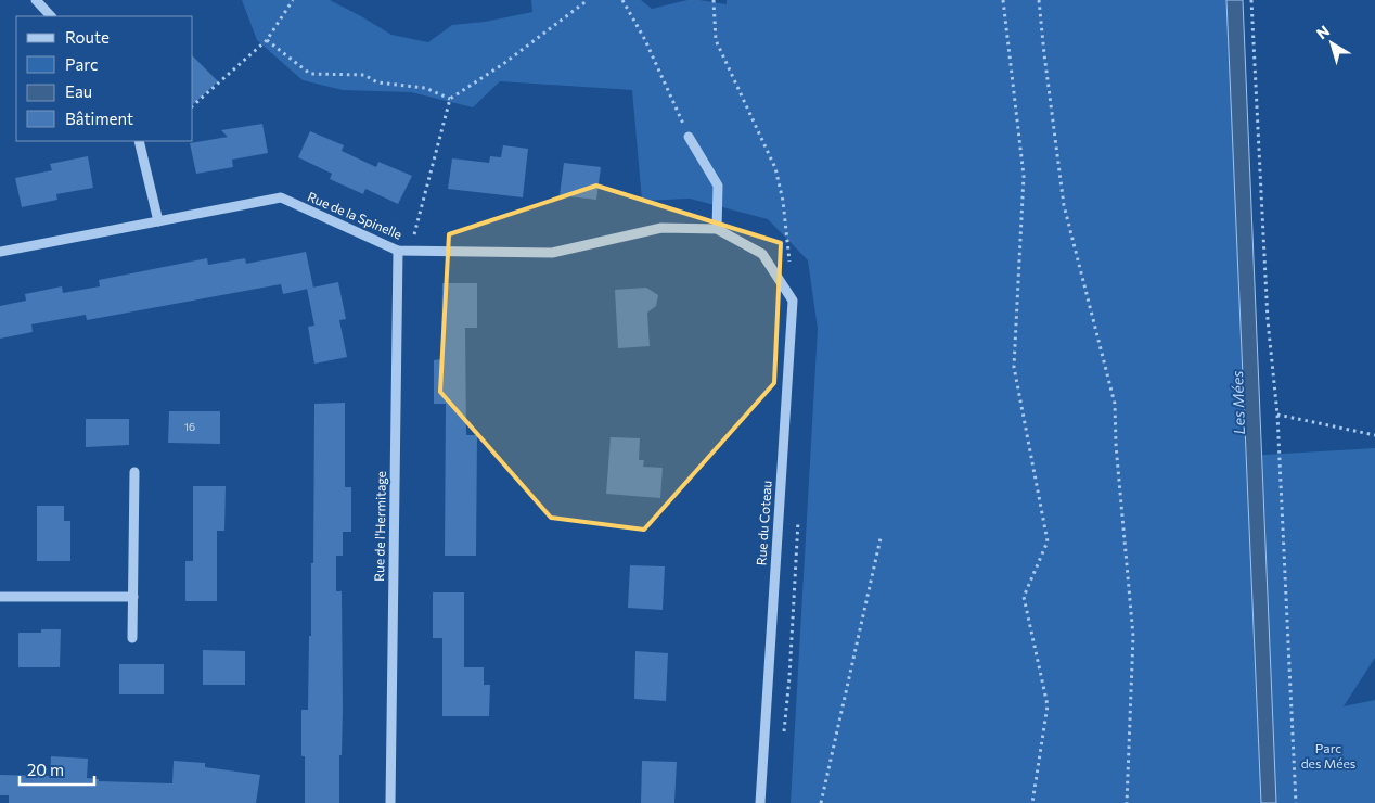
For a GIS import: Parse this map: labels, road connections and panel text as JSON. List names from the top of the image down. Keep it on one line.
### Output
{"streets":{"street":["Rue de la Spinelle","Rue du Coteau","Rue de l'Hermitage"]},"crossings":[["Rue de la Spinelle","Rue du Coteau"],["Rue de la Spinelle","Rue de l'Hermitage"]],"water":["Les Mées"],"parks":["Parc des Mées"],"house_numbers":["16"],"legend":["Route","Parc","Eau","Bâtiment"],"scale_bar":"20 m","north":"top left"}
